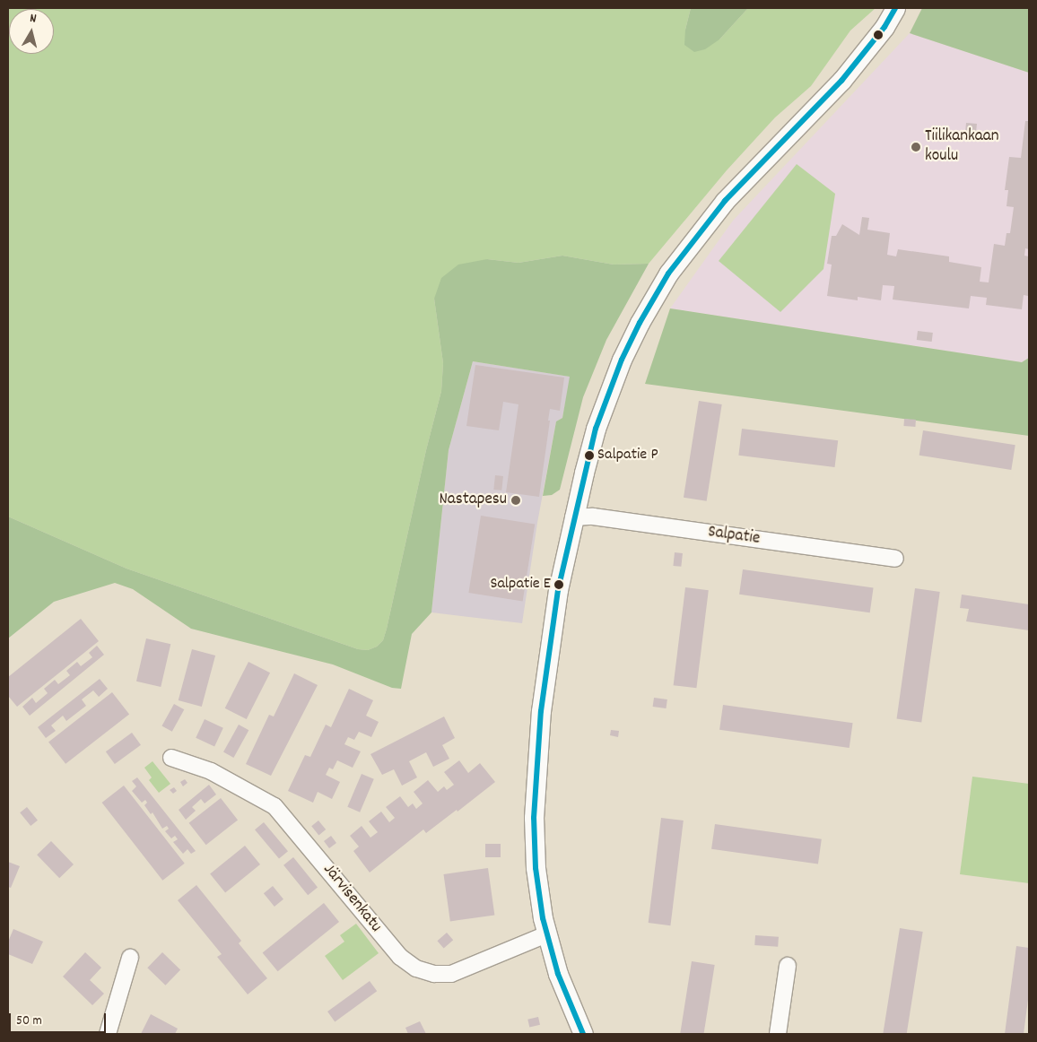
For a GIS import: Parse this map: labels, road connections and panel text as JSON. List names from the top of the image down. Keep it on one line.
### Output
{"streets":{"street":["Salpatie","Järvisenkatu"]},"places":["Tiilikankaan koulu","Salpatie P","Nastapesu","Salpatie E"],"scale_bar":"50 m","north":"top"}
